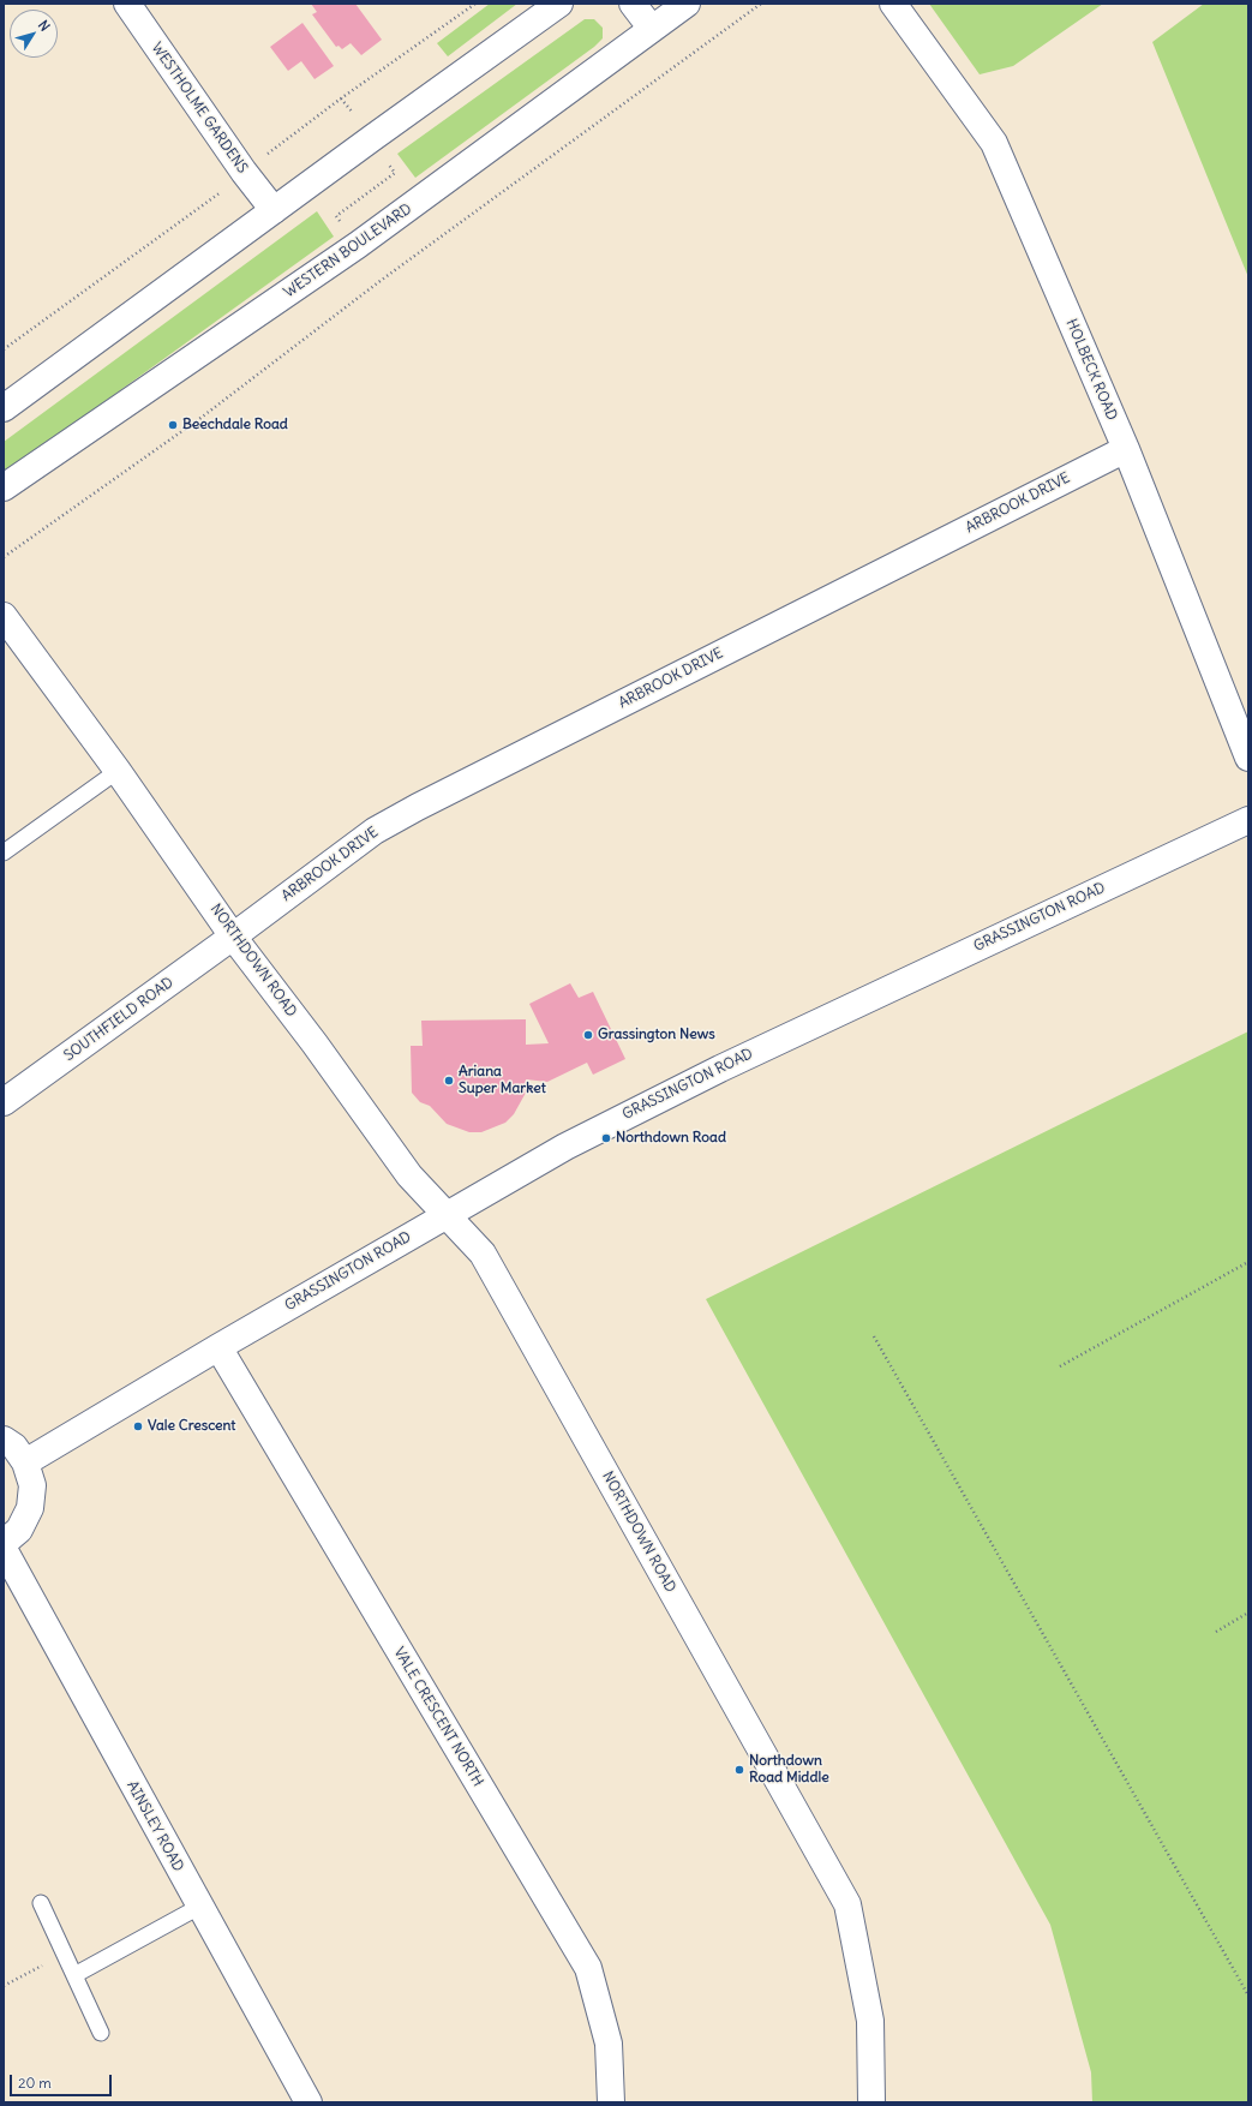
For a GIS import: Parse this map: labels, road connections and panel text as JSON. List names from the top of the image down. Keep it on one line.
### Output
{"streets":{"main road":["WESTHOLME GARDENS","WESTERN BOULEVARD","HOLBECK ROAD","ARBROOK DRIVE","GRASSINGTON ROAD","NORTHDOWN ROAD","SOUTHFIELD ROAD","VALE CRESCENT NORTH","AINSLEY ROAD"]},"crossings":[["HOLBECK ROAD","ARBROOK DRIVE"],["ARBROOK DRIVE","NORTHDOWN ROAD"],["ARBROOK DRIVE","SOUTHFIELD ROAD"],["GRASSINGTON ROAD","NORTHDOWN ROAD"],["GRASSINGTON ROAD","VALE CRESCENT NORTH"],["NORTHDOWN ROAD","SOUTHFIELD ROAD"]],"places":["Beechdale Road","Grassington News","Ariana Super Market","Northdown Road","Vale Crescent","Northdown Road Middle"],"scale_bar":"20 m","north":"top right"}
